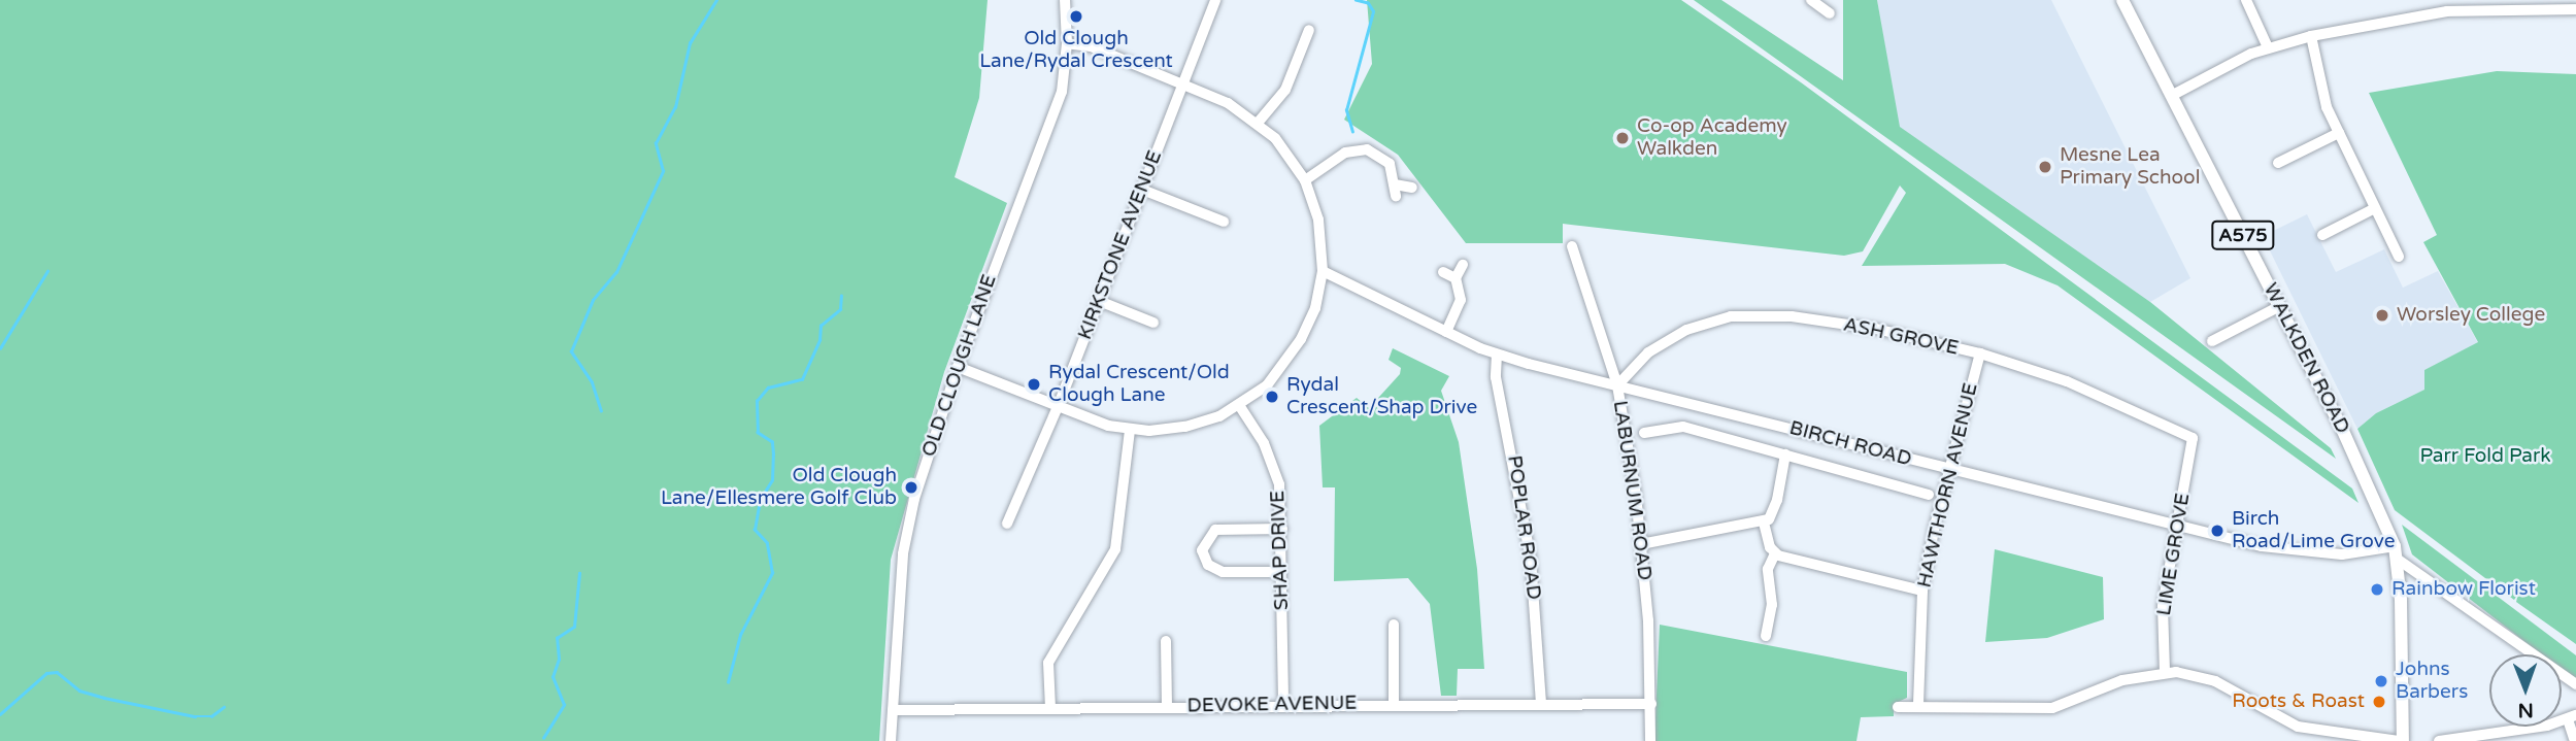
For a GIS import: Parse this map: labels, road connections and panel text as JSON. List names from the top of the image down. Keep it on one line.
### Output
{"streets":{"main road":["A575","WALKDEN ROAD"],"street":["KIRKSTONE AVENUE","ASH GROVE","OLD CLOUGH LANE","BIRCH ROAD","HAWTHORN AVENUE","LABURNUM ROAD","POPLAR ROAD","SHAP DRIVE","LIME GROVE","DEVOKE AVENUE"]},"crossings":[["ASH GROVE","BIRCH ROAD"],["ASH GROVE","HAWTHORN AVENUE"],["ASH GROVE","LABURNUM ROAD"],["ASH GROVE","LIME GROVE"],["WALKDEN ROAD","BIRCH ROAD"],["OLD CLOUGH LANE","DEVOKE AVENUE"],["BIRCH ROAD","HAWTHORN AVENUE"],["BIRCH ROAD","LABURNUM ROAD"],["BIRCH ROAD","POPLAR ROAD"],["BIRCH ROAD","LIME GROVE"],["LABURNUM ROAD","DEVOKE AVENUE"],["POPLAR ROAD","DEVOKE AVENUE"],["SHAP DRIVE","DEVOKE AVENUE"]],"parks":["Parr Fold Park"],"places":["Old Clough Lane/Rydal Crescent","Co-op Academy Walkden","Mesne Lea Primary School","Worsley College","Rydal Crescent/Old Clough Lane","Rydal Crescent/Shap Drive","Old Clough Lane/Ellesmere Golf Club","Birch Road/Lime Grove","Rainbow Florist","Johns Barbers","Roots & Roast"],"north":"bottom"}
